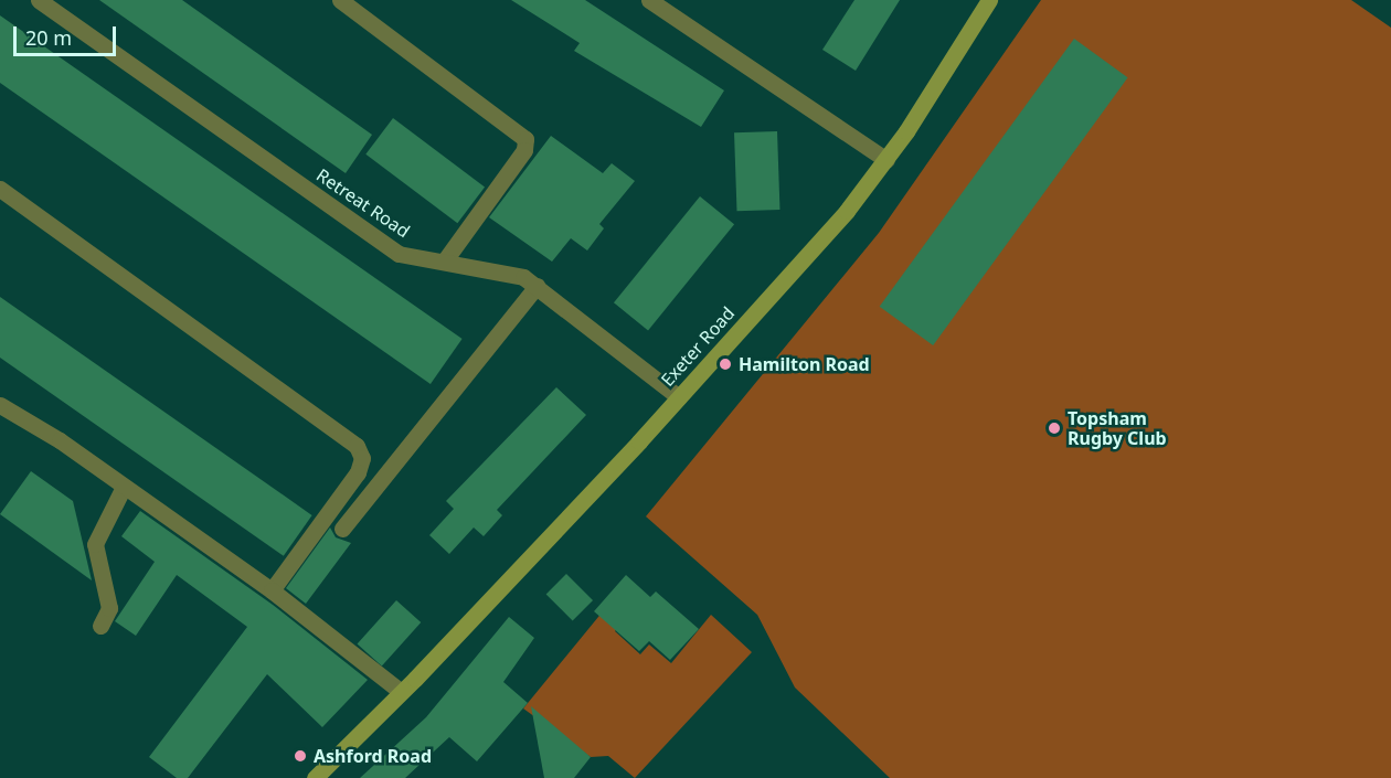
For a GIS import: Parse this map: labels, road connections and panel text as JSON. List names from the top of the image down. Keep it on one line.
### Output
{"streets":{"street":["Retreat Road","Exeter Road"]},"crossings":[["Retreat Road","Exeter Road"]],"places":["Hamilton Road","Topsham Rugby Club","Ashford Road"],"scale_bar":"20 m"}
